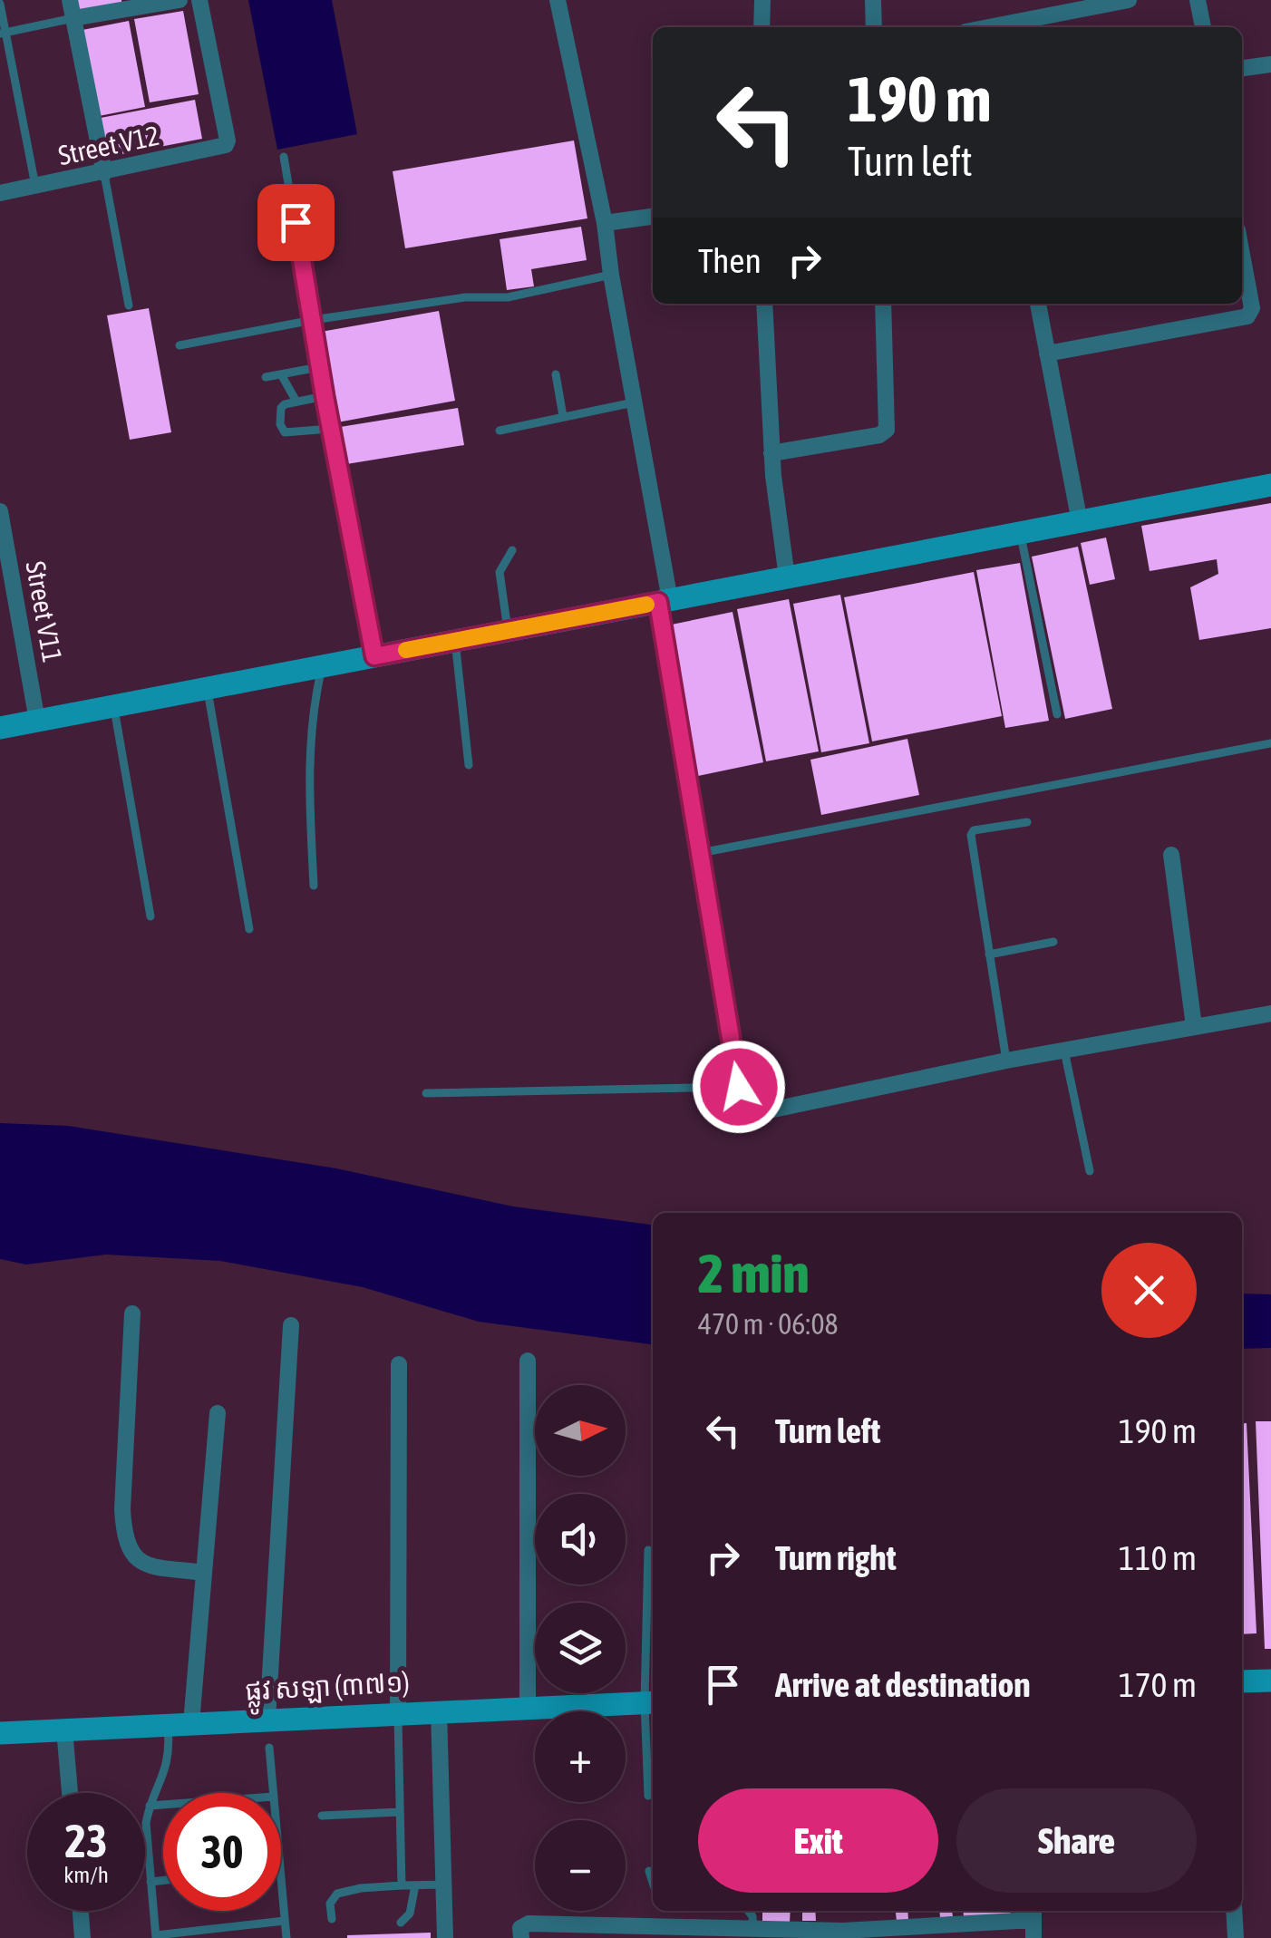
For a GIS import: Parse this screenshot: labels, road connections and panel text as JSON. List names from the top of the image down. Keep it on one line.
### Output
{"streets":{"street":["Street V12","Street V11","ផ្លូវ សឡា (៣៧១)"]},"north":"right","page":{"turn":["190 m","Turn left"],"then":"Then","heading":["2 min","470 m · 06:08"],"list":[{"name":"Turn left","value":"190 m"},{"name":"Turn right","value":"110 m"},{"name":"Arrive at destination","value":"170 m"}],"map_buttons":["+","−"],"buttons":["Exit","Share"],"speed":"23 km/h","limit":"30"}}
